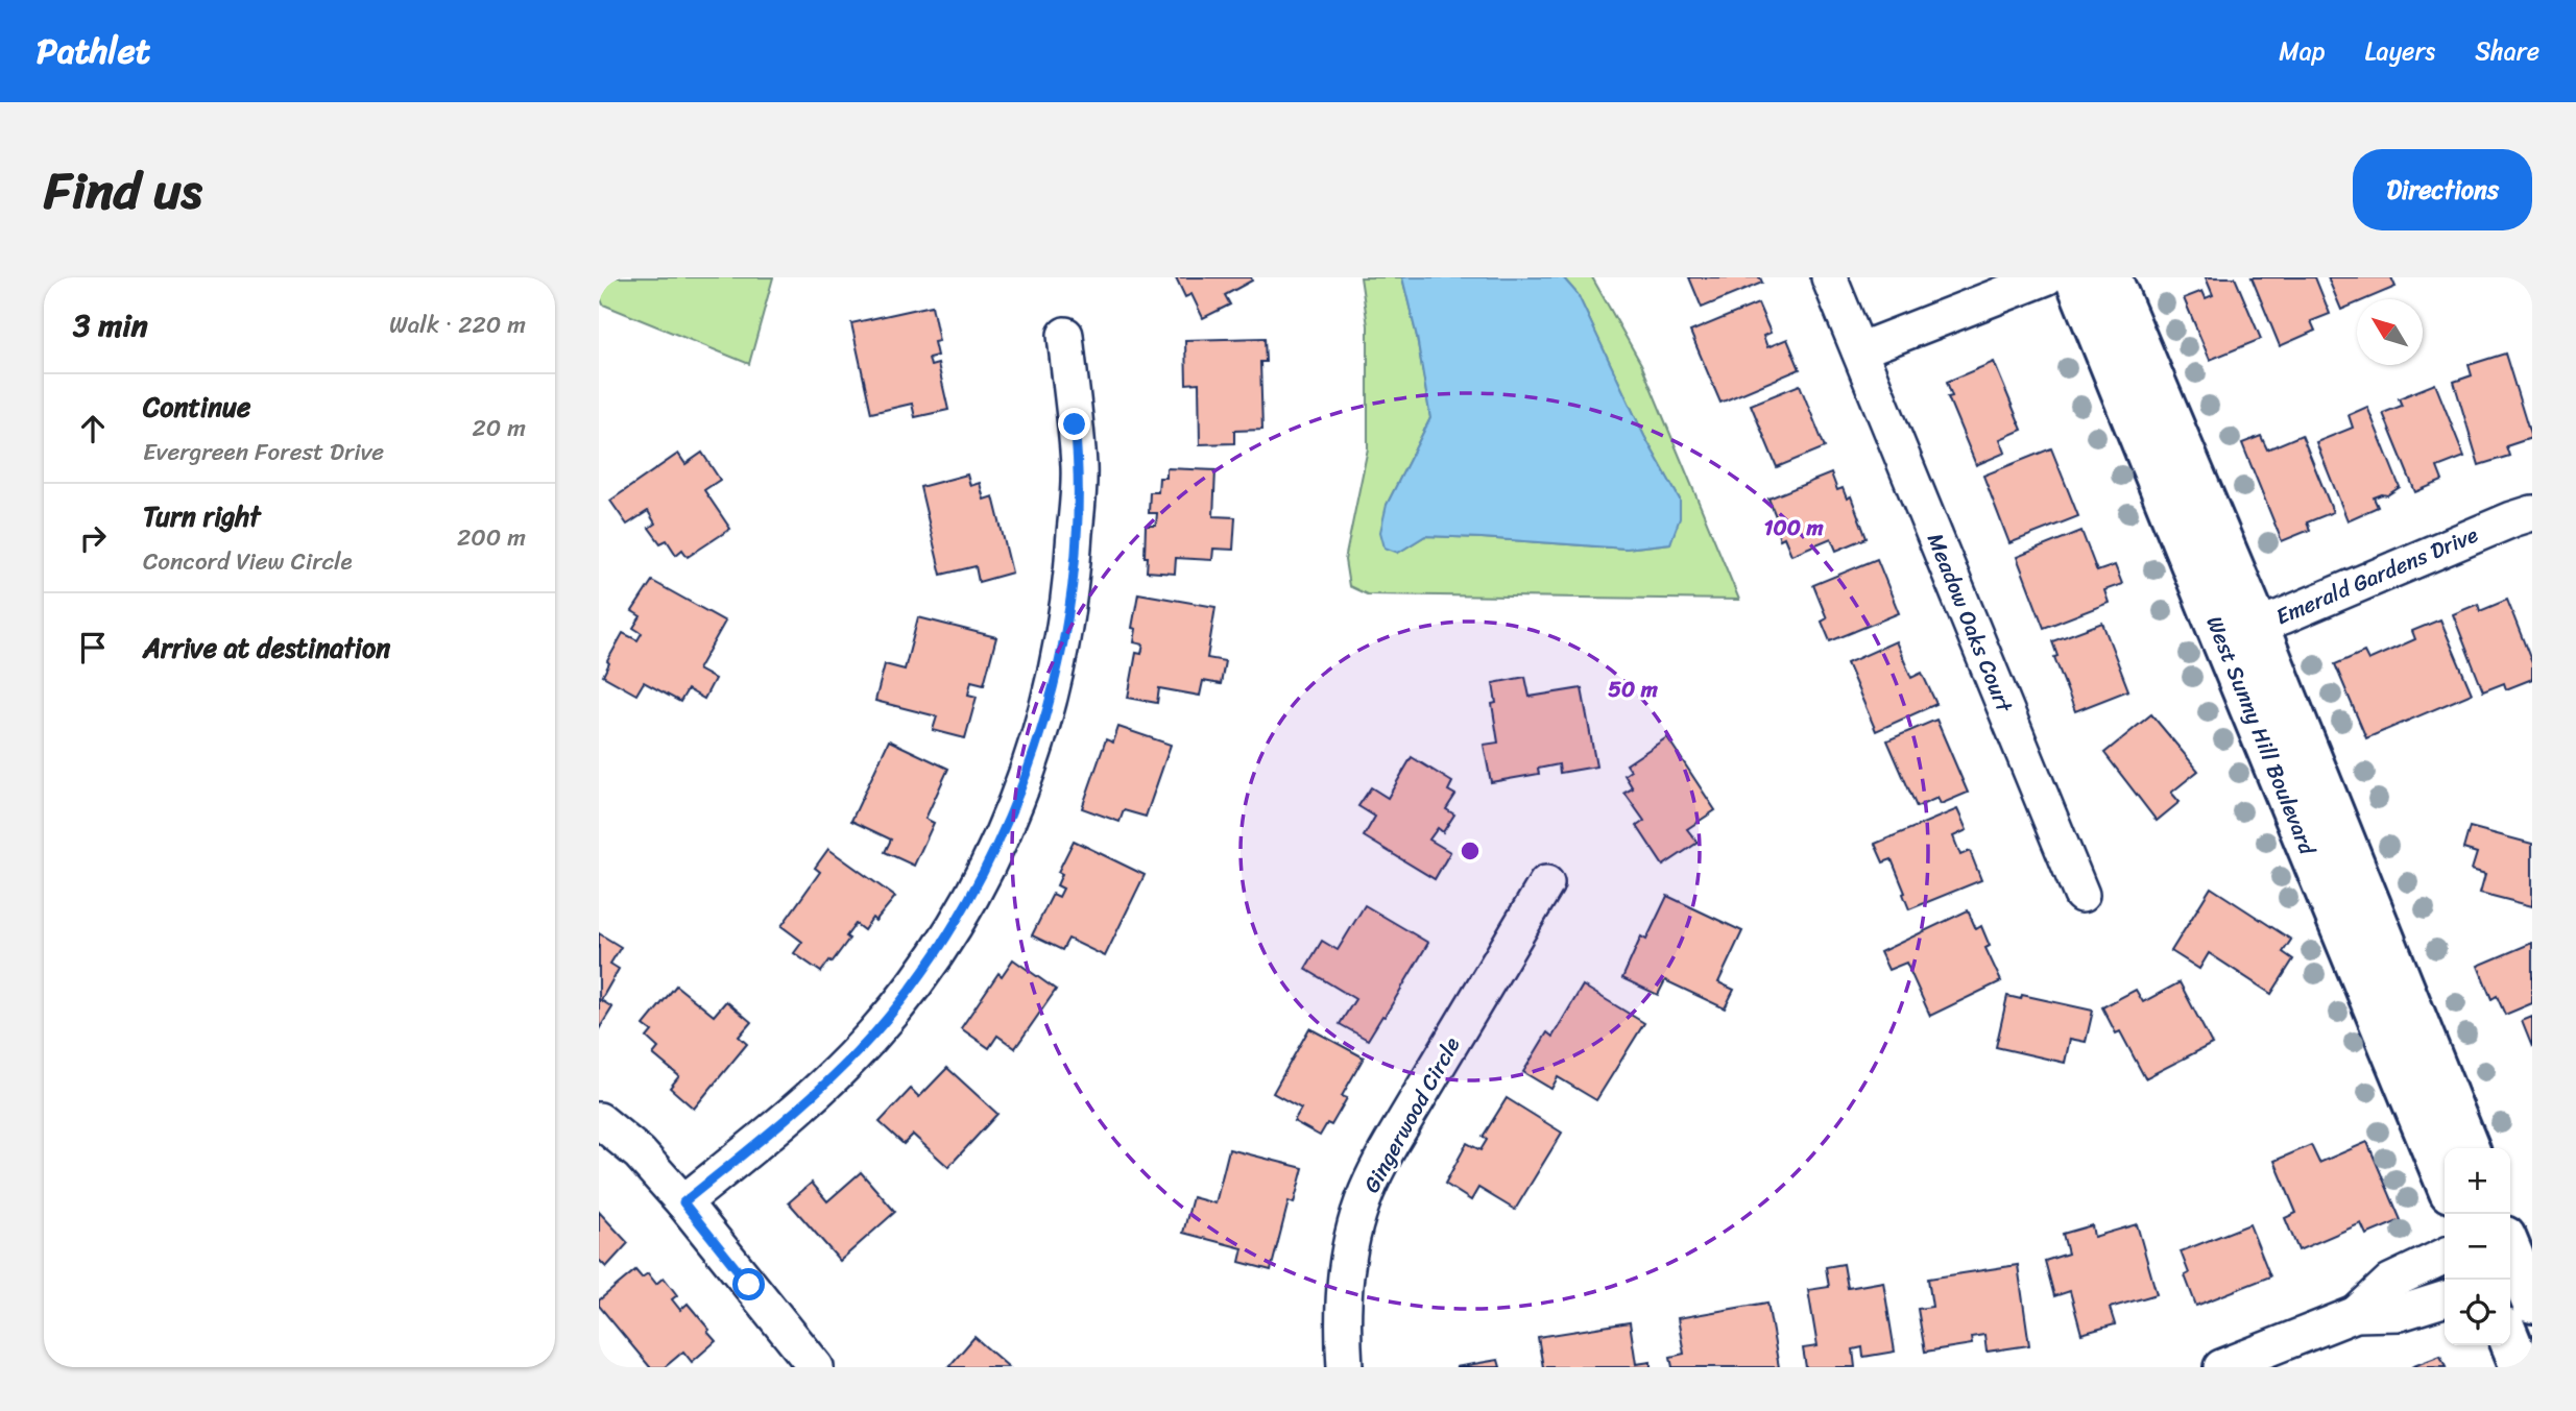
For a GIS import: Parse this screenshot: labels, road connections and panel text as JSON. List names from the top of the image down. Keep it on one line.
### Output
{"streets":{"street":["Emerald Gardens Drive","Meadow Oaks Court","West Sunny Hill Boulevard","Gingerwood Circle"]},"crossings":[["Emerald Gardens Drive","West Sunny Hill Boulevard"]],"north":"top left","page":{"header":"Pathlet","nav":["Map","Layers","Share"],"title":"Find us","buttons":"Directions","heading":["3 min","Walk · 220 m"],"list":[["Continue","Evergreen Forest Drive","20 m"],["Turn right","Concord View Circle","200 m"],"Arrive at destination"],"map_buttons":["+","−"]},"rings":["100 m","50 m"]}
